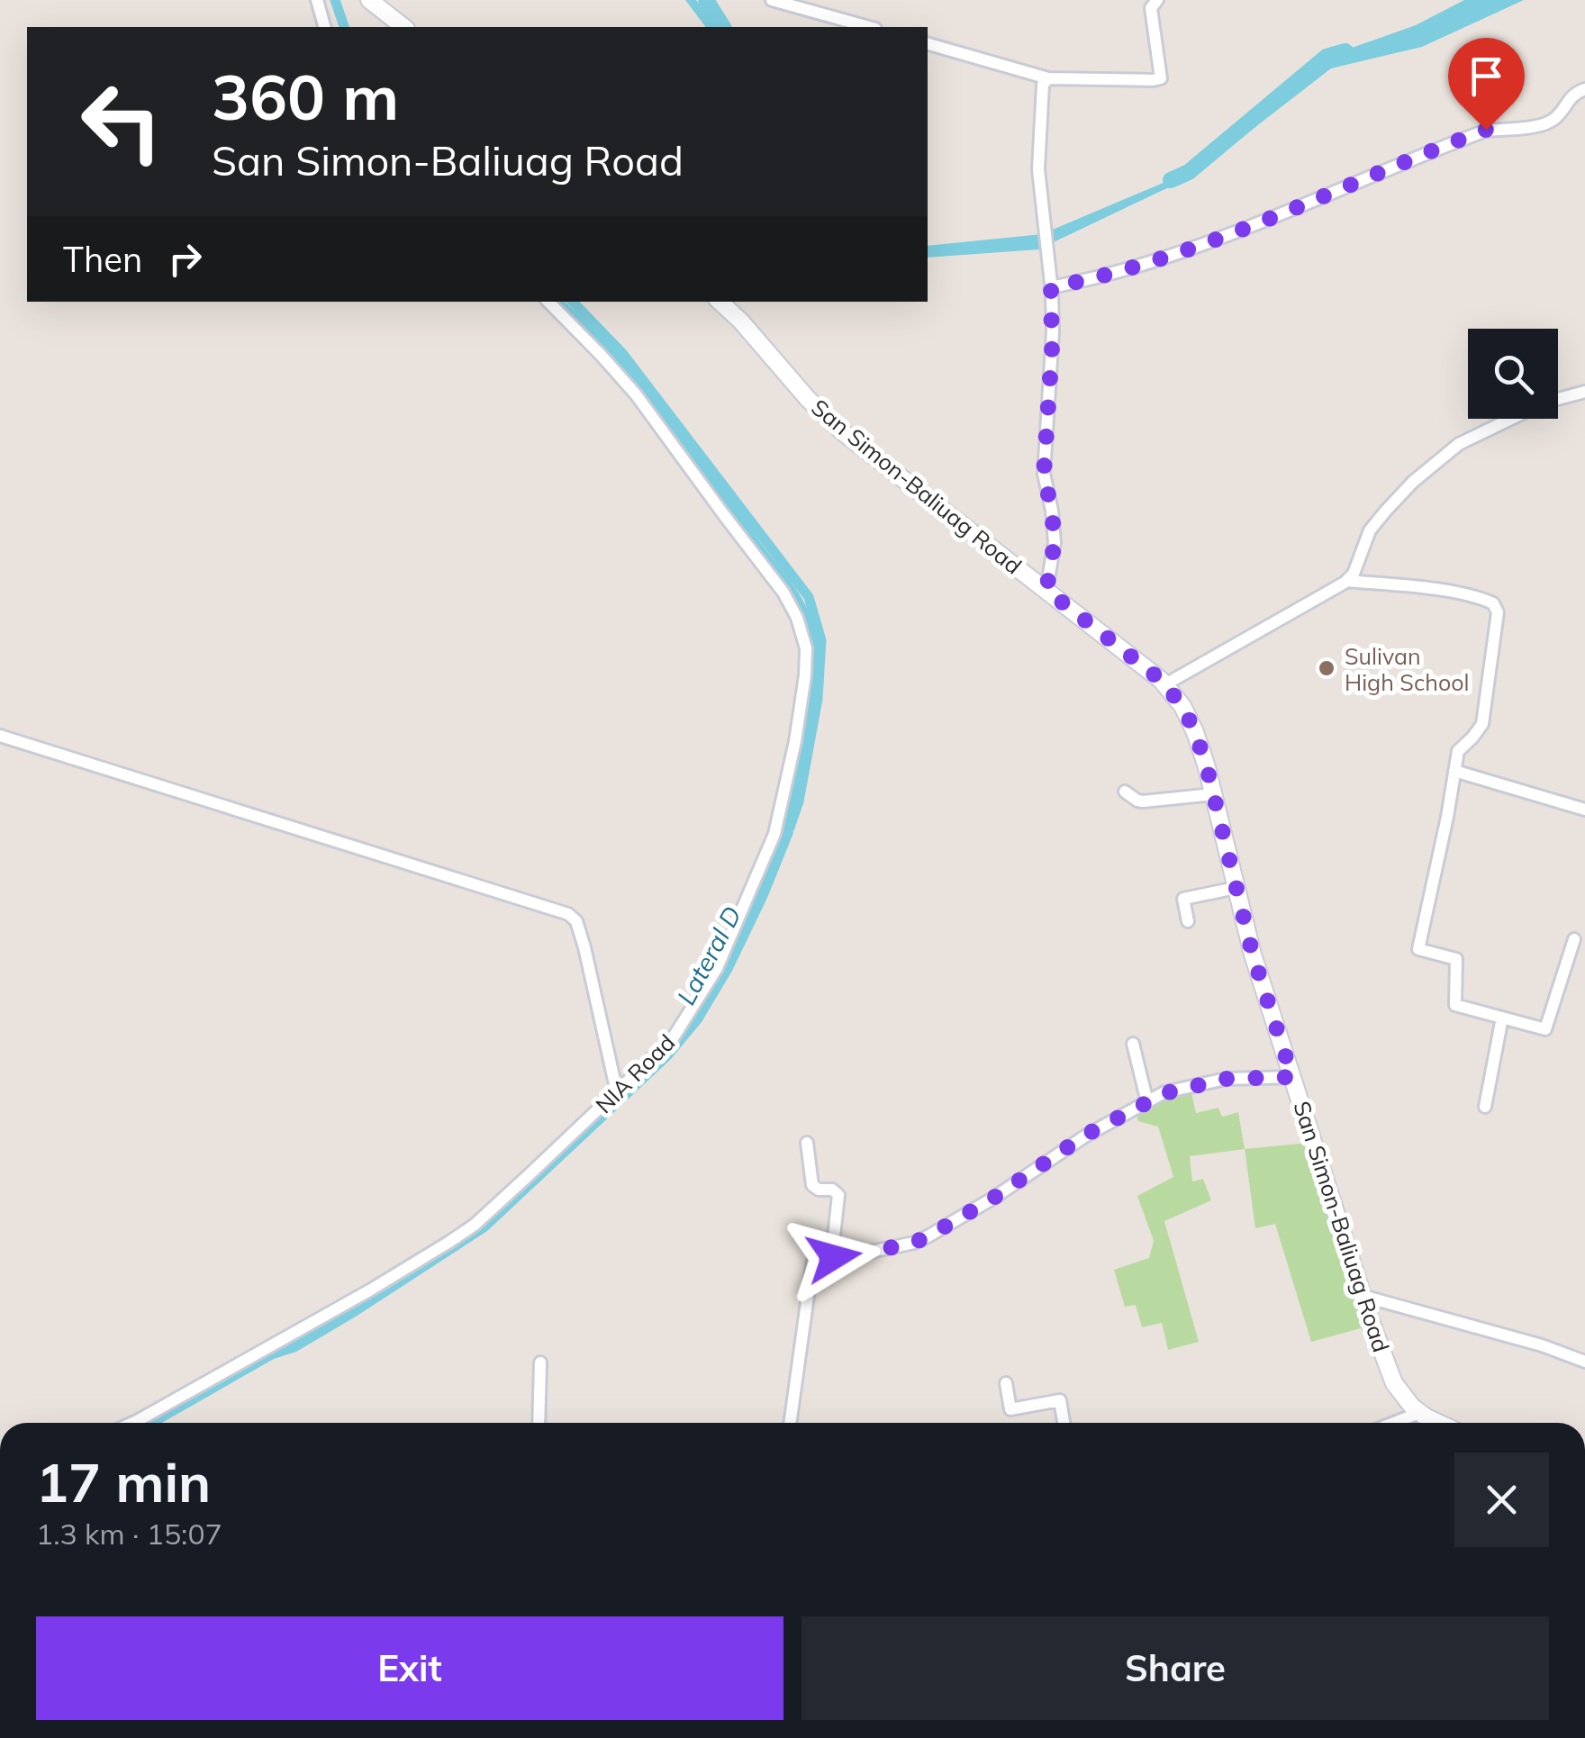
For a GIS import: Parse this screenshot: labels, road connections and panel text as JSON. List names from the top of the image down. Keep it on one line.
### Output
{"streets":{"main road":["San Simon-Baliuag Road"],"street":["NIA Road"]},"water":["Lateral D"],"places":["Sulivan High School"],"page":{"turn":["360 m","San Simon-Baliuag Road"],"then":"Then","heading":["17 min","1.3 km · 15:07"],"buttons":["Exit","Share"]}}
